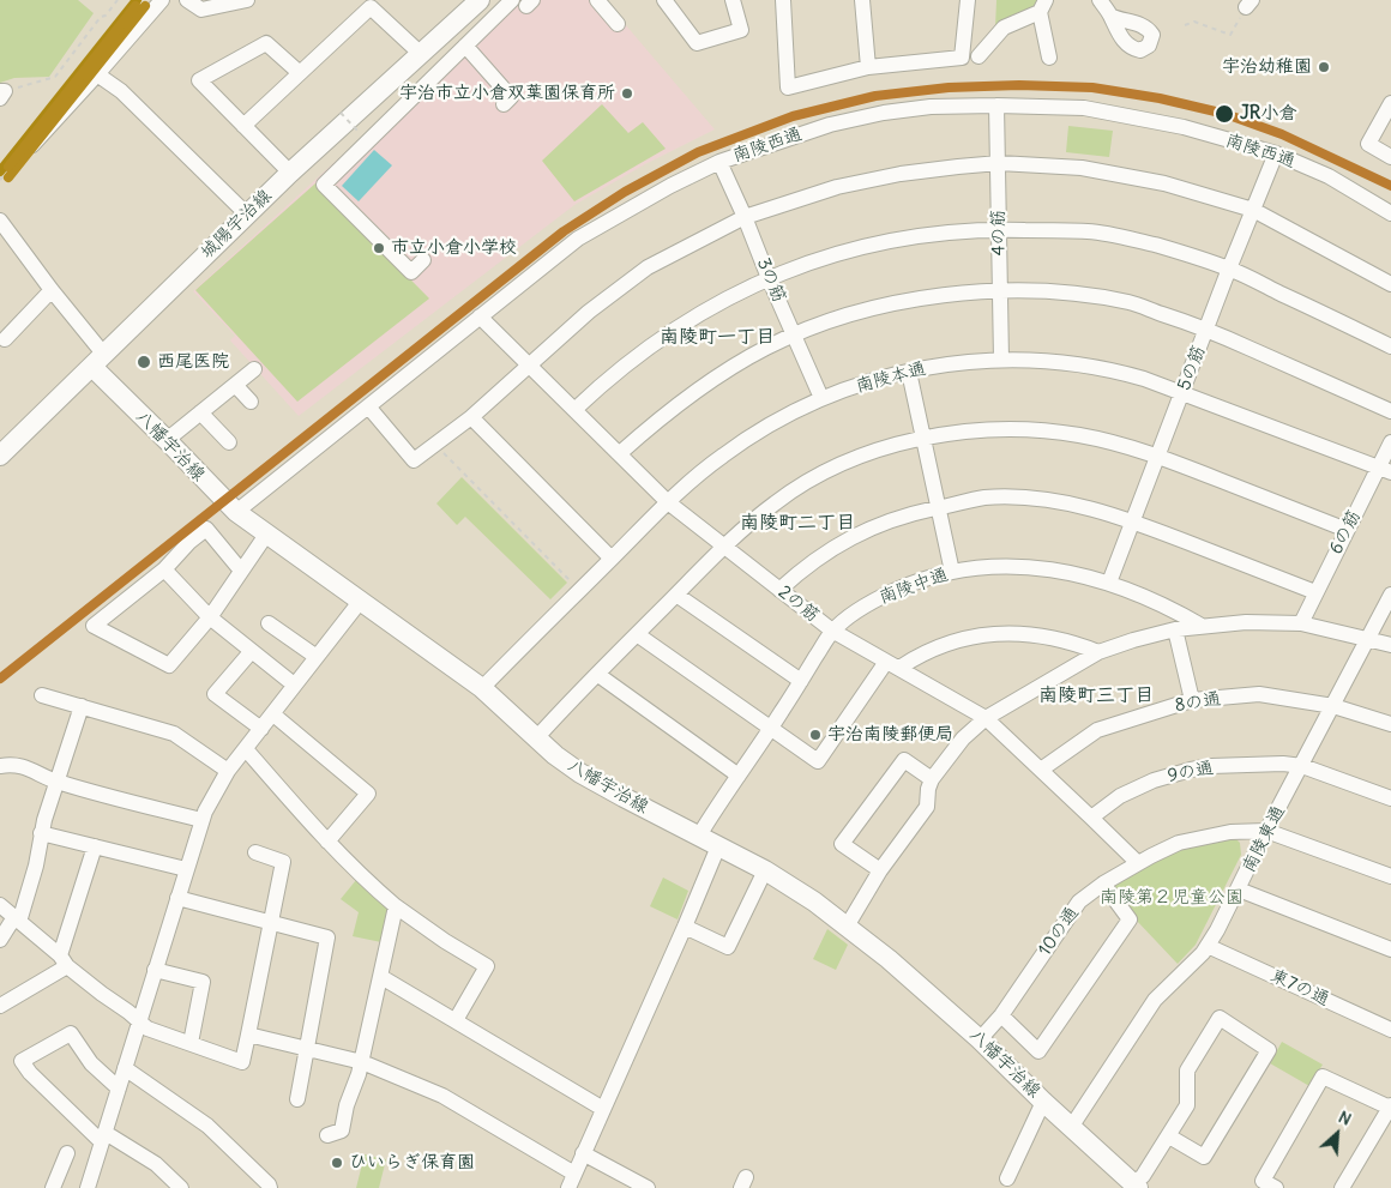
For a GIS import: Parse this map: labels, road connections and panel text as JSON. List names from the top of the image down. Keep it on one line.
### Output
{"streets":{"main road":["城陽宇治線","八幡宇治線"],"street":["南陵西通","4の筋","3の筋","5の筋","南陵本通","6の筋","南陵中通","2の筋","8の通","9の通","南陵東通","10の通","東7の通"]},"crossings":[["南陵西通","4の筋"],["南陵西通","3の筋"],["南陵西通","5の筋"],["南陵西通","八幡宇治線"],["南陵西通","2の筋"],["城陽宇治線","八幡宇治線"],["4の筋","南陵本通"],["3の筋","南陵本通"],["5の筋","南陵本通"],["5の筋","南陵中通"],["南陵本通","八幡宇治線"],["南陵本通","6の筋"],["南陵本通","2の筋"],["八幡宇治線","南陵中通"],["八幡宇治線","南陵東通"],["八幡宇治線","10の通"],["南陵中通","2の筋"],["2の筋","8の通"],["2の筋","9の通"],["2の筋","10の通"],["8の通","南陵東通"],["9の通","南陵東通"],["南陵東通","10の通"],["南陵東通","東7の通"]],"districts":["南陵町一丁目","南陵町二丁目","南陵町三丁目"],"parks":["南陵第２児童公園"],"places":["宇治幼稚園","宇治市立小倉双葉園保育所","JR小倉","市立小倉小学校","西尾医院","宇治南陵郵便局","ひいらぎ保育園"],"north":"top right"}
